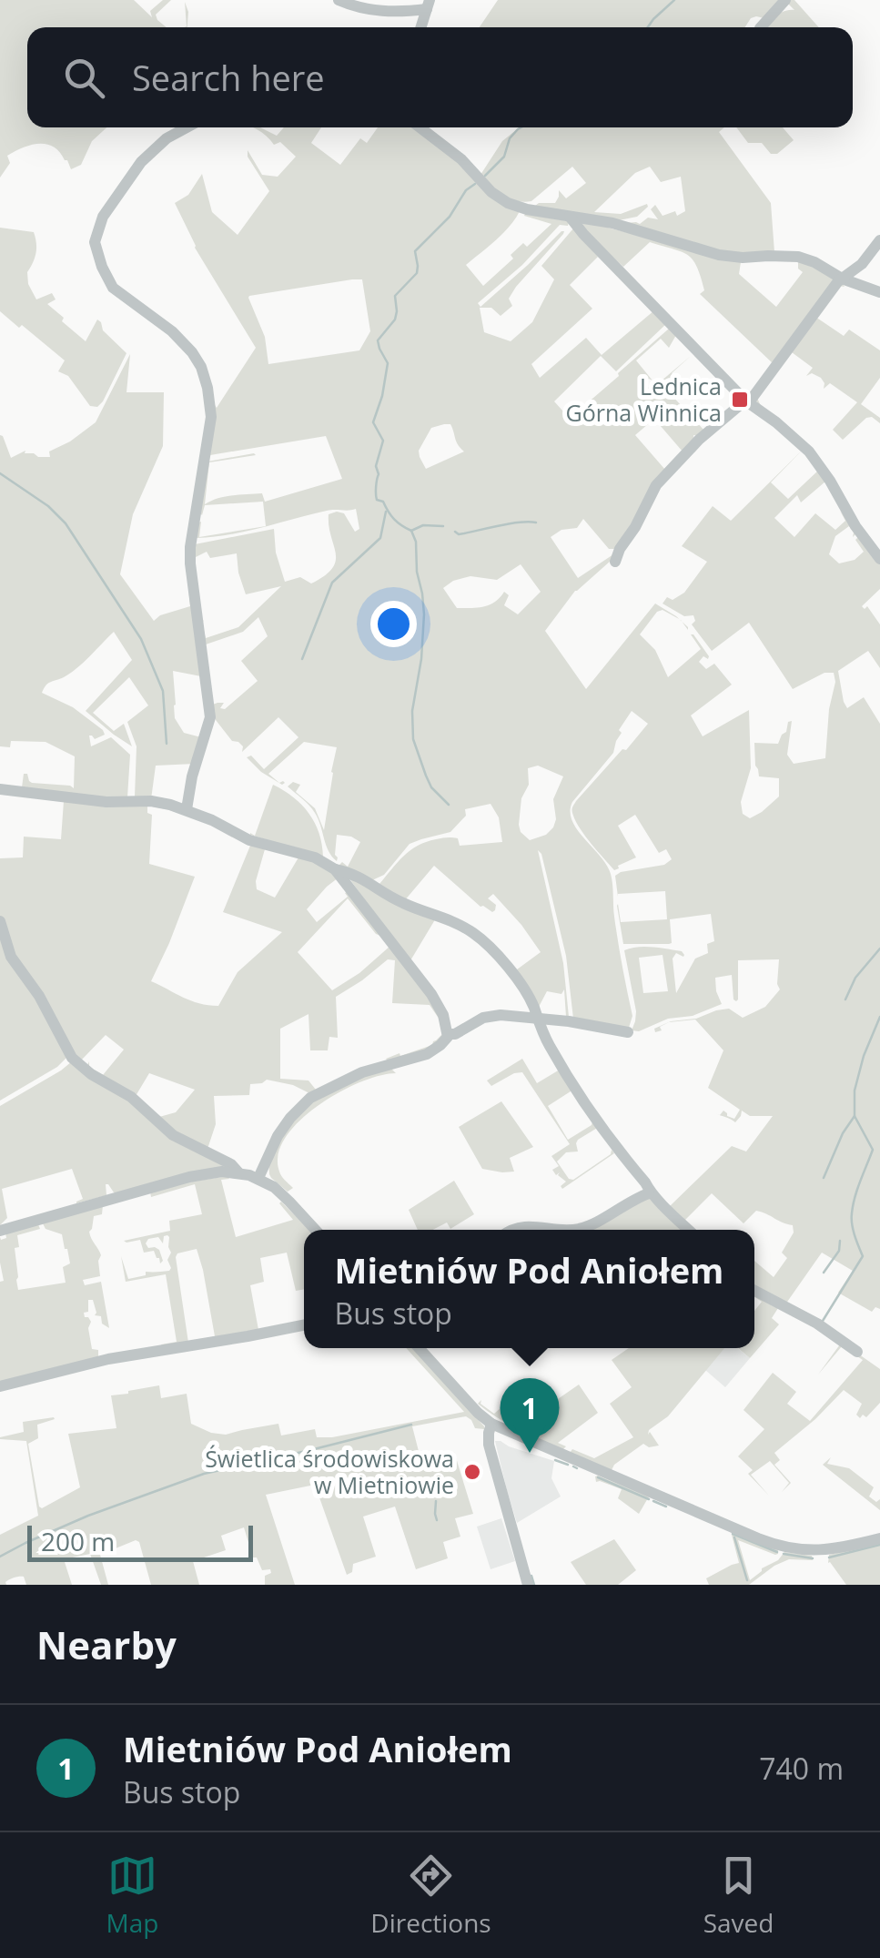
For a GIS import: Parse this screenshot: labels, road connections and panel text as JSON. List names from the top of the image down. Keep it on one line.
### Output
{"places":{"transit":["Lednica Górna Winnica"],"other":["Świetlica środowiskowa w Mietniowie"]},"scale_bar":"200 m","page":{"search":"Search here","popup":["Mietniów Pod Aniołem","Bus stop"],"pins":"1","scale":"200 m","heading":"Nearby","list":[{"mark":"1","name":"Mietniów Pod Aniołem","note":"Bus stop","value":"740 m"}],"nav":["Map","Directions","Saved"]}}
